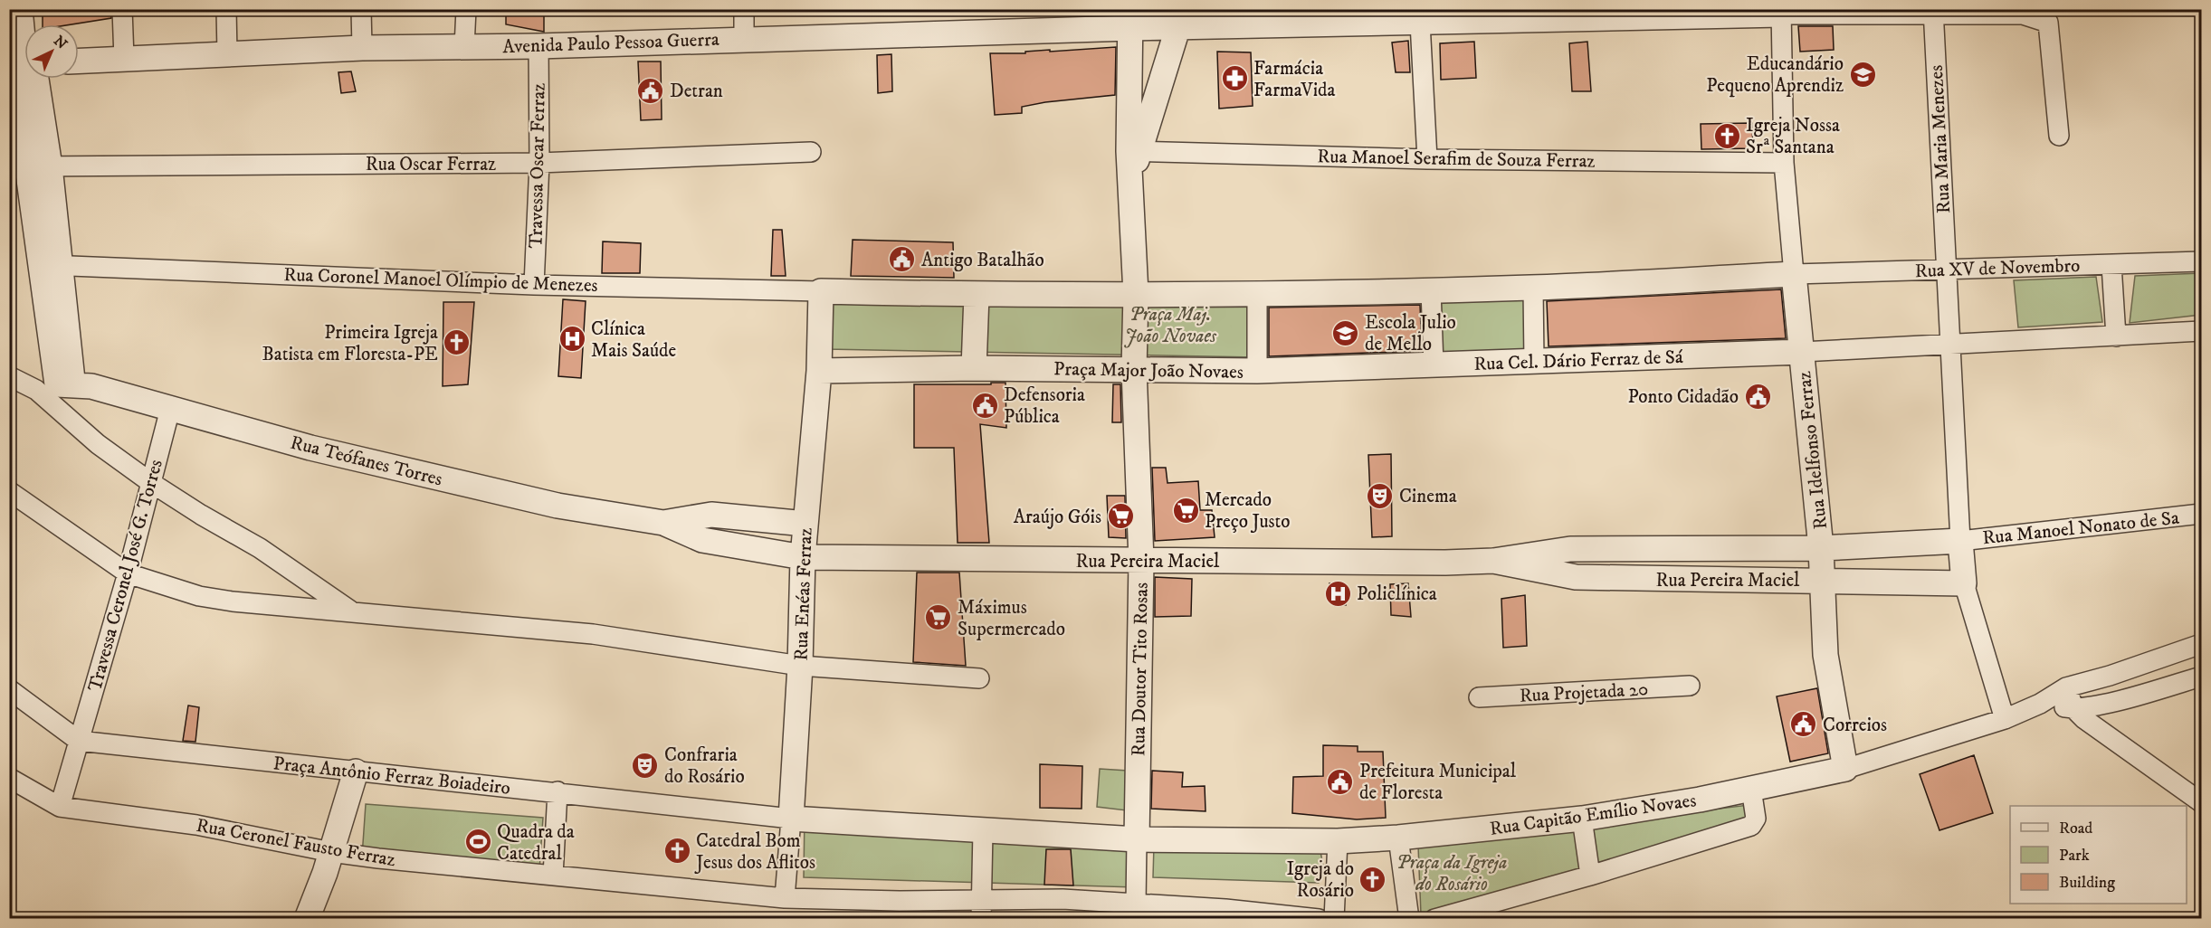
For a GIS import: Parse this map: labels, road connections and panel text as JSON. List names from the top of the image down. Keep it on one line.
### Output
{"streets":{"street":["Avenida Paulo Pessoa Guerra","Rua Maria Menezes","Rua Manoel Serafim de Souza Ferraz","Rua Oscar Ferraz","Travessa Oscar Ferraz","Rua XV de Novembro","Rua Coronel Manoel Olímpio de Menezes","Rua Cel. Dário Ferraz de Sá","Praça Major João Novaes","Rua Idelfonso Ferraz","Rua Teófanes Torres","Rua Manoel Nonato de Sa","Rua Pereira Maciel","Travessa Ceronel José G. Torres","Rua Enéas Ferraz","Rua Doutor Tito Rosas","Rua Projetada 20","Praça Antônio Ferraz Boiadeiro","Rua Capitão Emílio Novaes","Rua Ceronel Fausto Ferraz"]},"crossings":[["Avenida Paulo Pessoa Guerra","Travessa Oscar Ferraz"],["Avenida Paulo Pessoa Guerra","Rua Doutor Tito Rosas"],["Rua Maria Menezes","Rua XV de Novembro"],["Rua Maria Menezes","Rua Manoel Nonato de Sa"],["Rua Maria Menezes","Rua Pereira Maciel"],["Rua Manoel Serafim de Souza Ferraz","Rua Doutor Tito Rosas"],["Rua Oscar Ferraz","Travessa Oscar Ferraz"],["Travessa Oscar Ferraz","Rua Coronel Manoel Olímpio de Menezes"],["Rua XV de Novembro","Rua Idelfonso Ferraz"],["Rua Coronel Manoel Olímpio de Menezes","Rua Enéas Ferraz"],["Rua Cel. Dário Ferraz de Sá","Praça Major João Novaes"],["Rua Cel. Dário Ferraz de Sá","Rua Idelfonso Ferraz"],["Praça Major João Novaes","Rua Enéas Ferraz"],["Praça Major João Novaes","Rua Doutor Tito Rosas"],["Rua Idelfonso Ferraz","Rua Pereira Maciel"],["Rua Teófanes Torres","Rua Pereira Maciel"],["Rua Teófanes Torres","Travessa Ceronel José G. Torres"],["Rua Manoel Nonato de Sa","Rua Pereira Maciel"],["Rua Pereira Maciel","Rua Enéas Ferraz"],["Rua Pereira Maciel","Rua Doutor Tito Rosas"],["Travessa Ceronel José G. Torres","Praça Antônio Ferraz Boiadeiro"],["Travessa Ceronel José G. Torres","Rua Ceronel Fausto Ferraz"],["Rua Enéas Ferraz","Praça Antônio Ferraz Boiadeiro"],["Rua Enéas Ferraz","Rua Capitão Emílio Novaes"],["Rua Doutor Tito Rosas","Rua Capitão Emílio Novaes"],["Praça Antônio Ferraz Boiadeiro","Rua Capitão Emílio Novaes"]],"parks":["Praça Maj. João Novaes","Praça da Igreja do Rosário"],"places":{"school or university":["Educandário Pequeno Aprendiz","Escola Julio de Mello"],"pharmacy":["Farmácia FarmaVida"],"public building":["Detran","Antigo Batalhão","Ponto Cidadão","Defensoria Pública","Correios","Prefeitura Municipal de Floresta"],"church":["Igreja Nossa Srª Santana","Primeira Igreja Batista em Floresta-PE","Catedral Bom Jesus dos Aflitos","Igreja do Rosário"],"hospital":["Clínica Mais Saúde","Policlínica"],"theatre":["Cinema","Confraria do Rosário"],"supermarket":["Mercado Preço Justo","Araújo Góis","Máximus Supermercado"],"sports":["Quadra da Catedral"]},"legend":["Road","Park","Building"],"north":"top right"}
